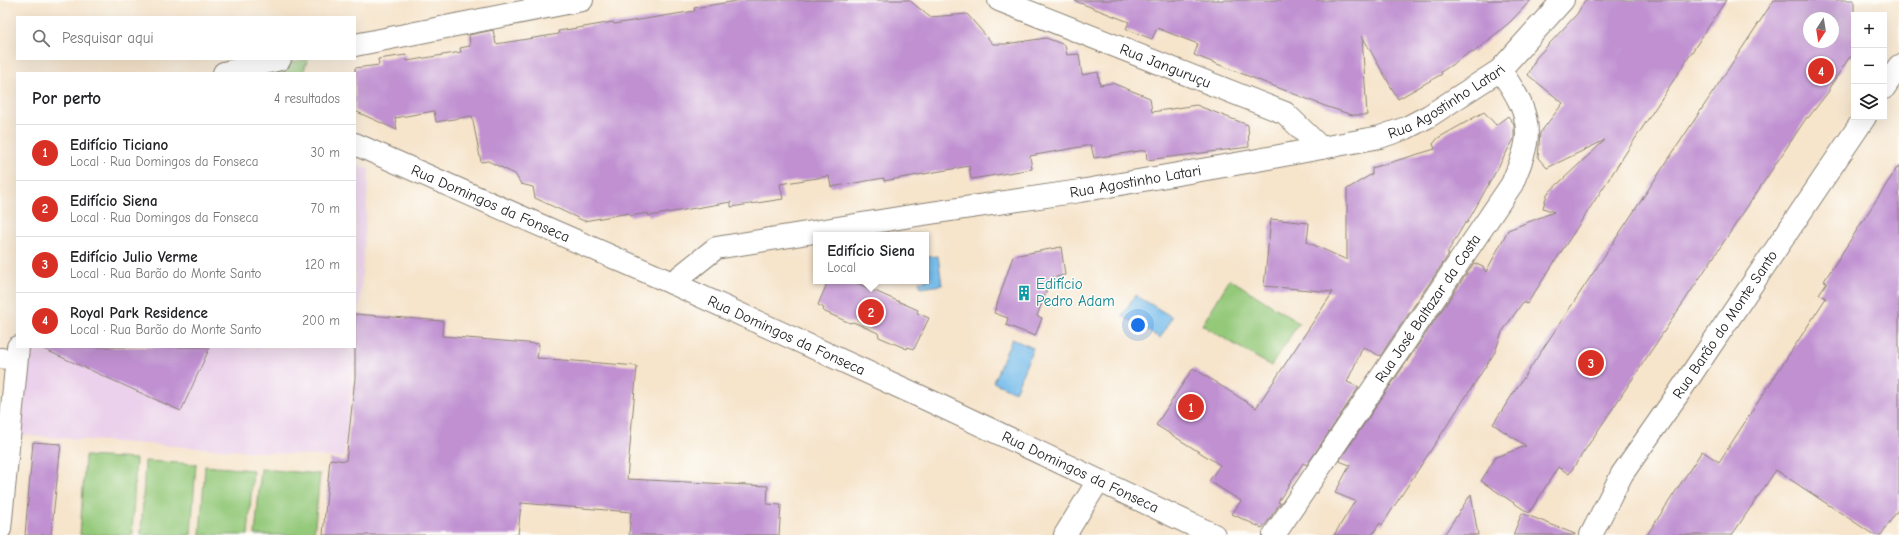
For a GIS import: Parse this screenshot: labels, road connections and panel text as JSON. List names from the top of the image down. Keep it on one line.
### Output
{"streets":{"street":["Rua Janguruçu","Rua Agostinho Latari","Rua Domingos da Fonseca","Rua José Baltazar da Costa","Rua Barão do Monte Santo"]},"crossings":[["Rua Janguruçu","Rua Agostinho Latari"],["Rua Agostinho Latari","Rua Domingos da Fonseca"],["Rua Agostinho Latari","Rua José Baltazar da Costa"]],"places":{"building":["Edifício Pedro Adam"]},"north":"bottom","page":{"map_buttons":["+","−"],"search":"Pesquisar aqui","pins":["4","2","3","1"],"heading":["Por perto","4 resultados"],"list":[{"mark":"1","name":"Edifício Ticiano","note":"Local · Rua Domingos da Fonseca","value":"30 m"},{"mark":"2","name":"Edifício Siena","note":"Local · Rua Domingos da Fonseca","value":"70 m"},{"mark":"3","name":"Edifício Julio Verme","note":"Local · Rua Barão do Monte Santo","value":"120 m"},{"mark":"4","name":"Royal Park Residence","note":"Local · Rua Barão do Monte Santo","value":"200 m"}],"popup":["Edifício Siena","Local"]}}
